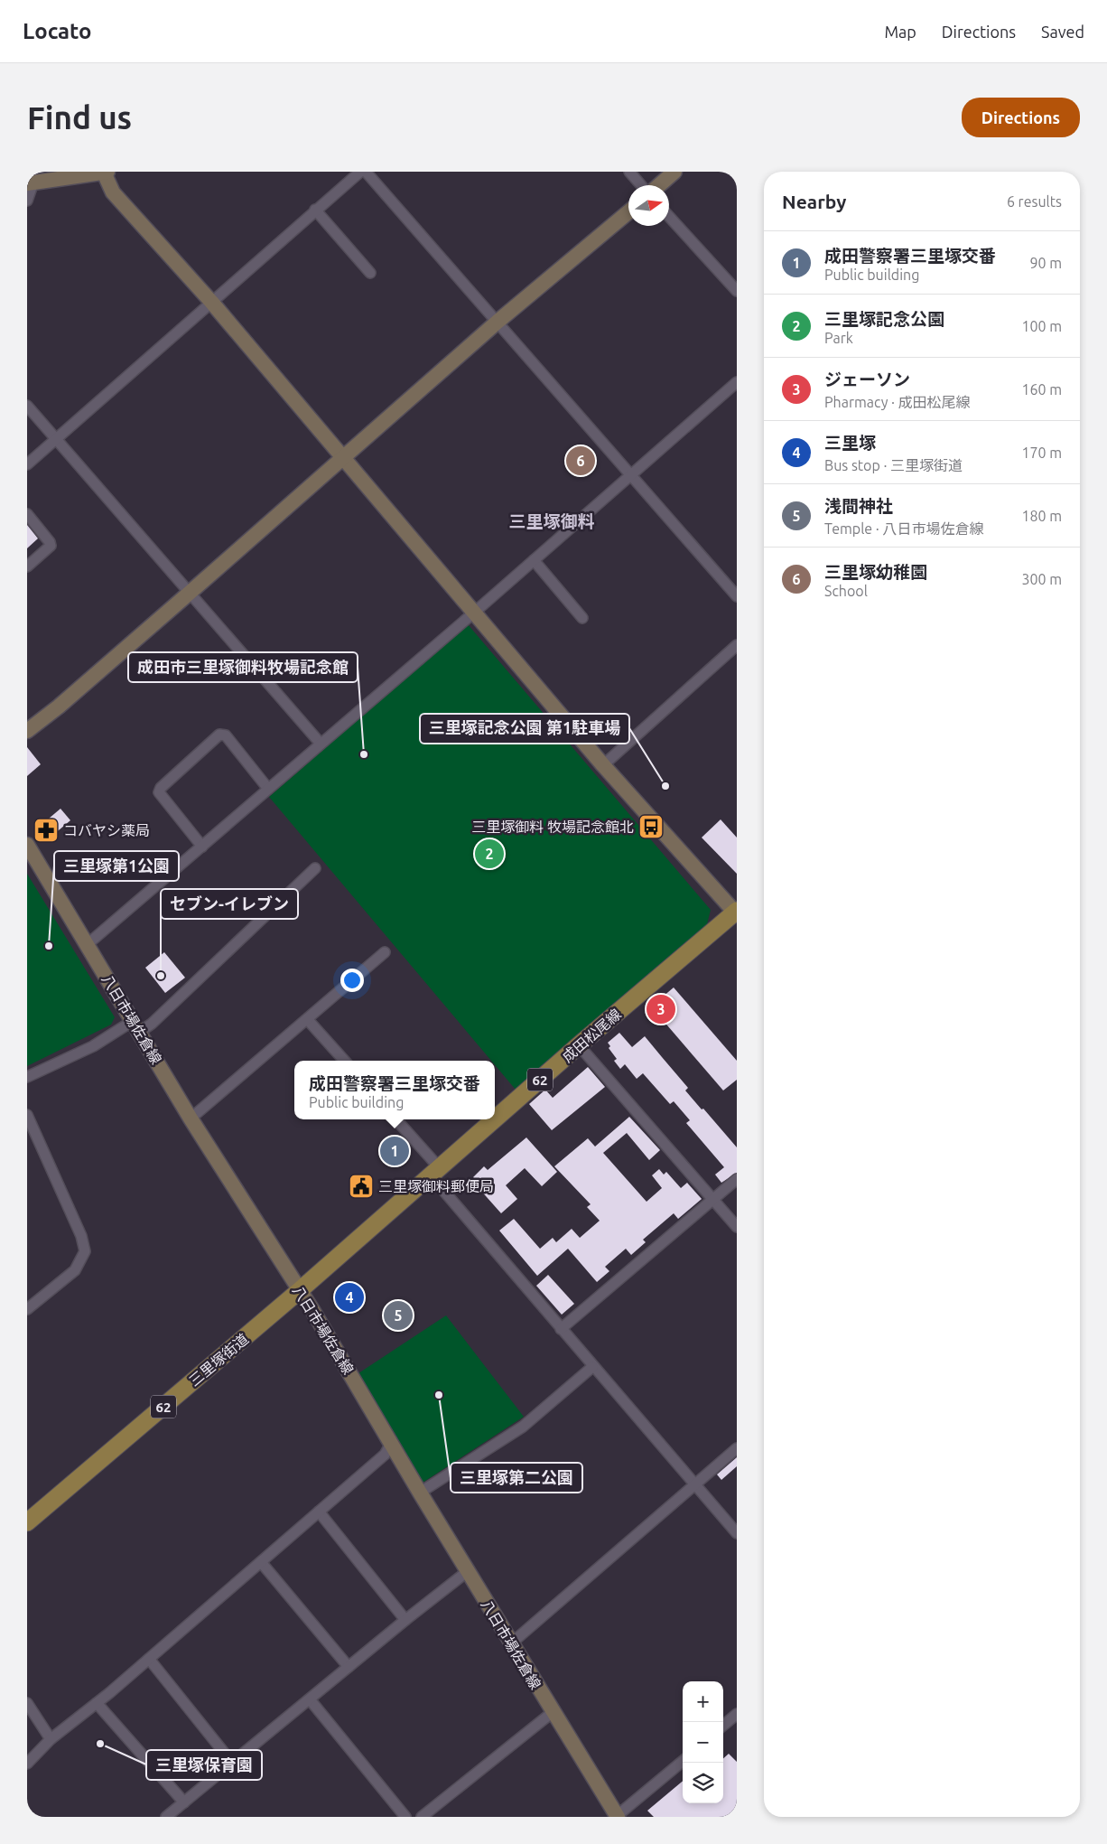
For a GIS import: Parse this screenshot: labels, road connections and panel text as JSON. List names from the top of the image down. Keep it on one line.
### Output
{"streets":{"main road":["成田松尾線","62","三里塚街道"],"street":["八日市場佐倉線"]},"crossings":[["八日市場佐倉線","三里塚街道"],["成田松尾線","三里塚街道"]],"districts":["三里塚御料"],"places":{"other":["成田市三里塚御料牧場記念館","三里塚記念公園 第1駐車場","三里塚第1公園","セブン-イレブン","三里塚第二公園","三里塚保育園"],"bus stop":["三里塚御料 牧場記念館北"],"pharmacy":["コバヤシ薬局"],"public building":["三里塚御料郵便局"]},"north":"right","page":{"header":"Locato","nav":["Map","Directions","Saved"],"buttons":"Directions","title":"Find us","heading":["Nearby","6 results"],"list":[{"mark":"1","name":"成田警察署三里塚交番","note":"Public building","value":"90 m"},{"mark":"2","name":"三里塚記念公園","note":"Park","value":"100 m"},{"mark":"3","name":"ジェーソン","note":"Pharmacy · 成田松尾線","value":"160 m"},{"mark":"4","name":"三里塚","note":"Bus stop · 三里塚街道","value":"170 m"},{"mark":"5","name":"浅間神社","note":"Temple · 八日市場佐倉線","value":"180 m"},{"mark":"6","name":"三里塚幼稚園","note":"School","value":"300 m"}],"pins":["6","2","3","1","4","5"],"popup":["成田警察署三里塚交番","Public building"],"map_buttons":["+","−"]}}
